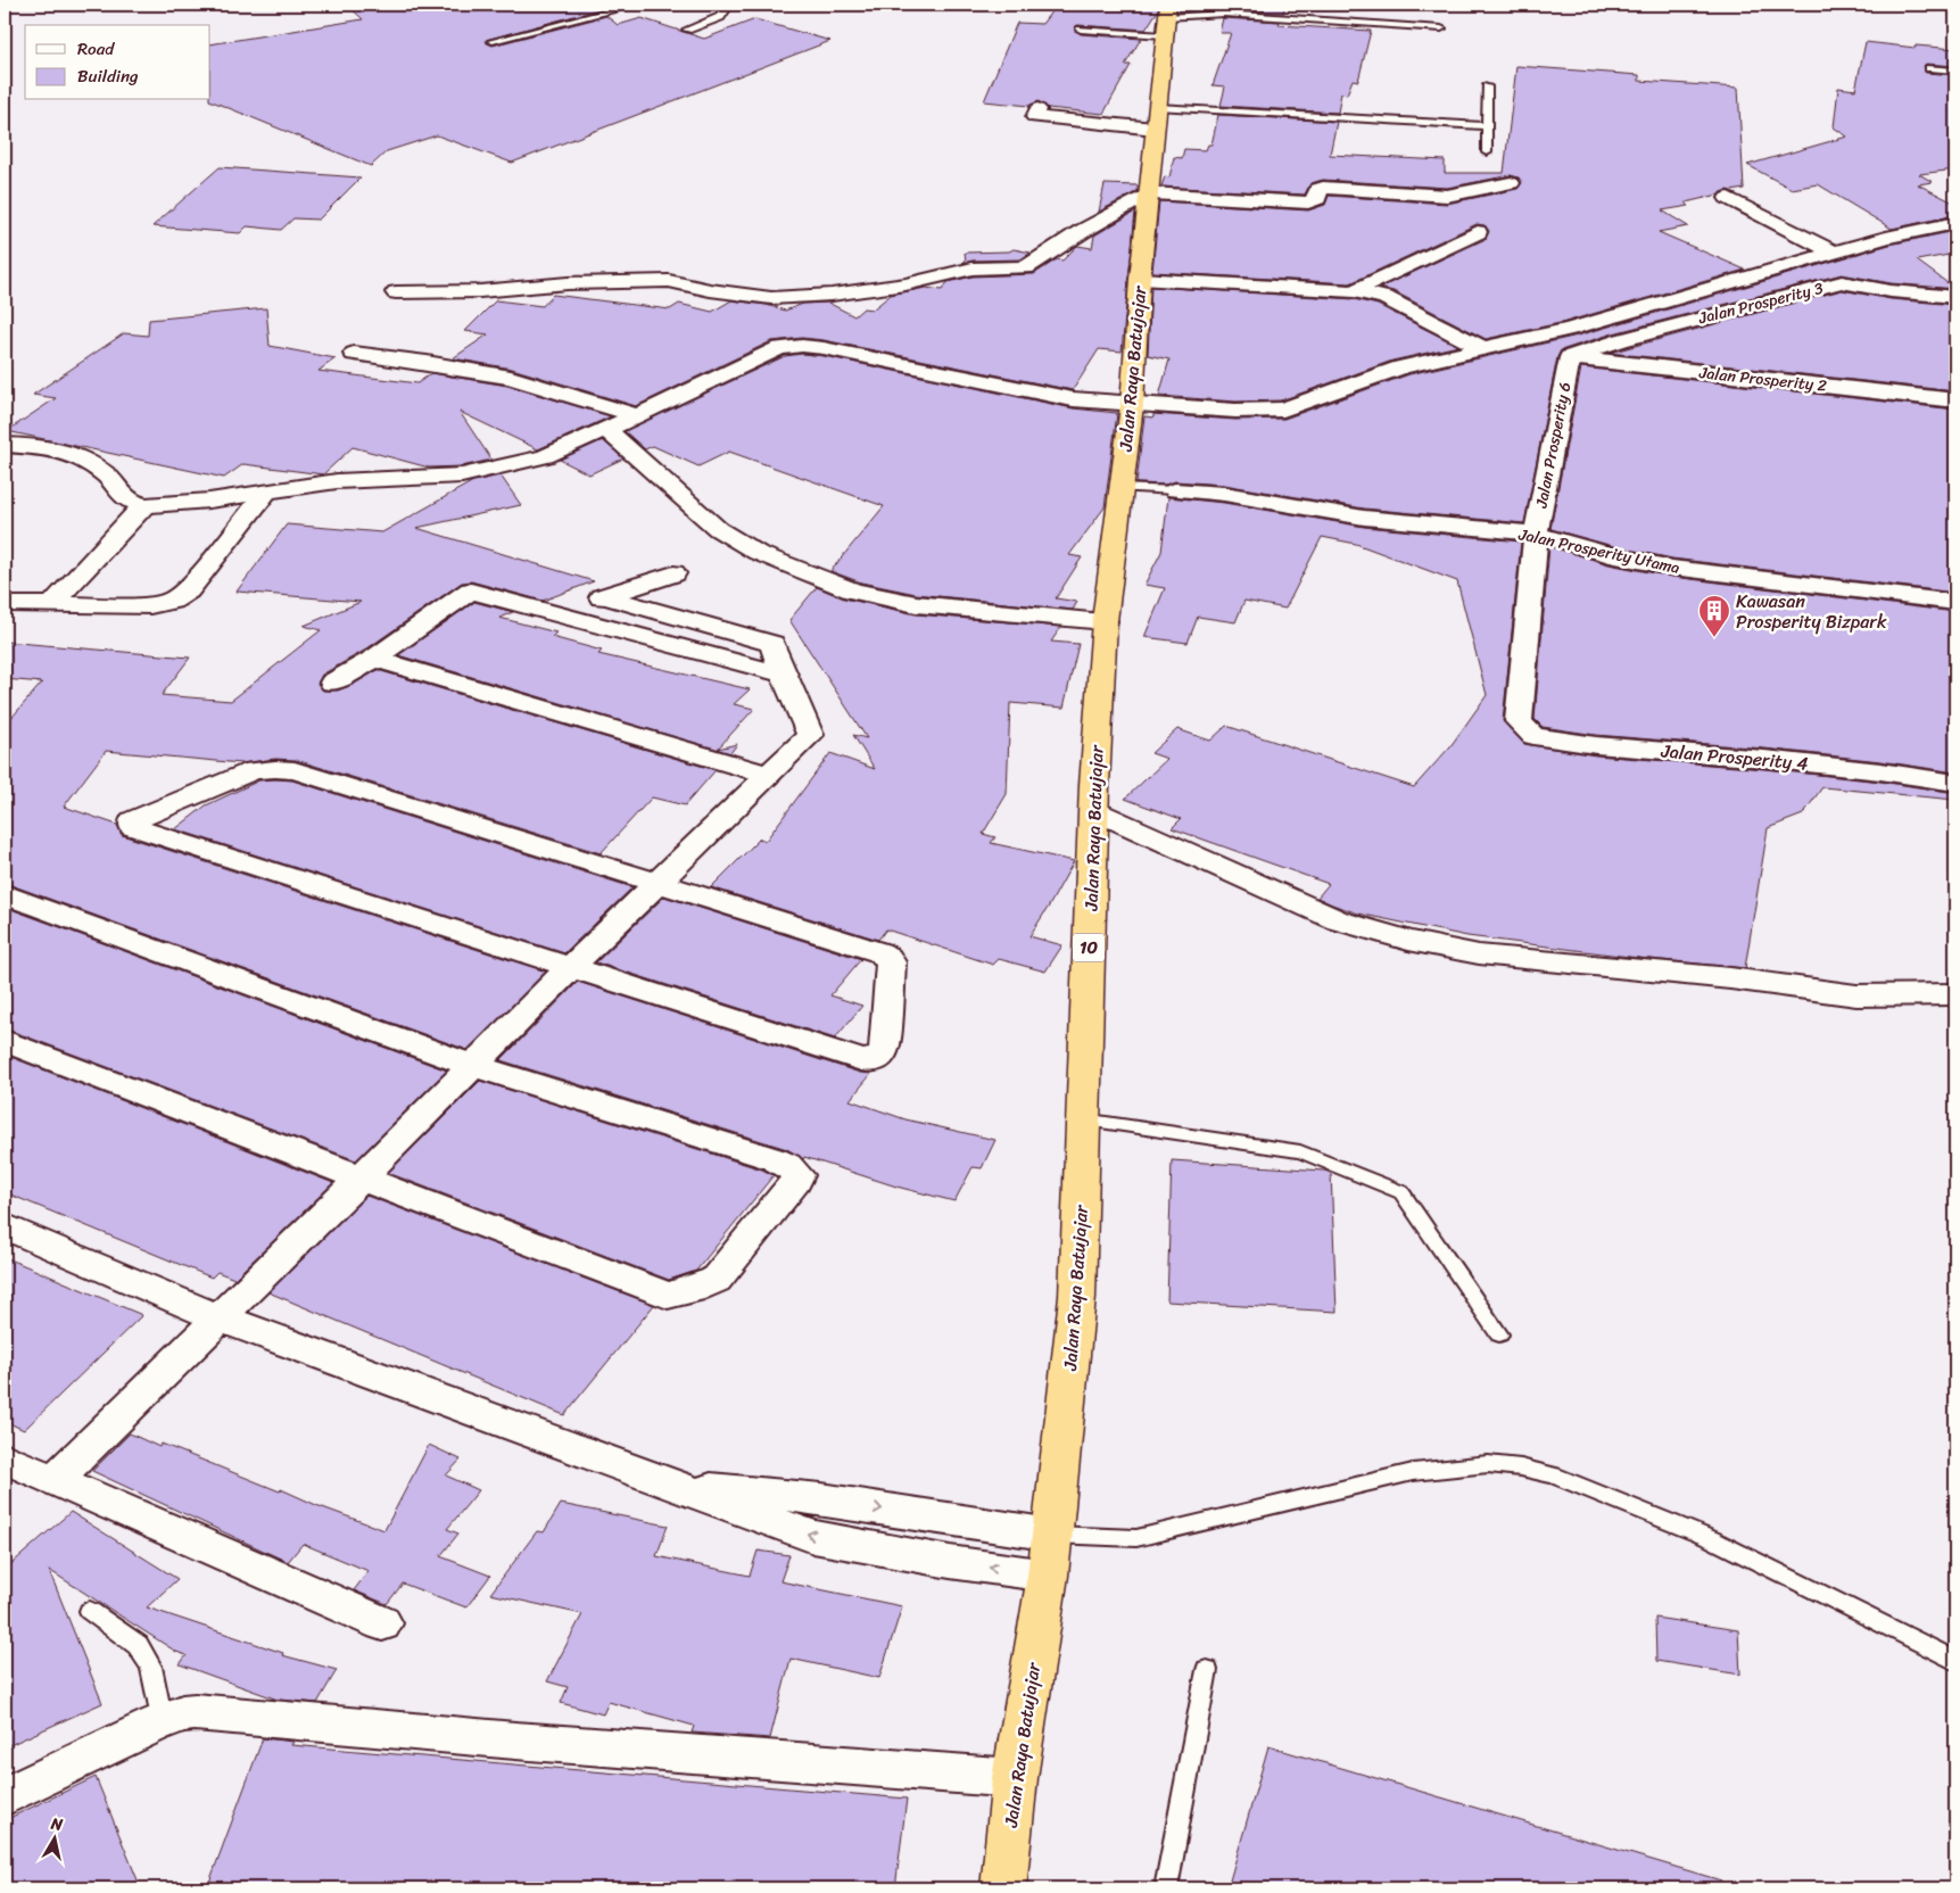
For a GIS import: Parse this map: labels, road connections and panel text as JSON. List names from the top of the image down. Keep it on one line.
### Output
{"streets":{"highway":["Jalan Raya Batujajar","10"],"street":["Jalan Prosperity 3","Jalan Prosperity 2","Jalan Prosperity 6","Jalan Prosperity Utama","Jalan Prosperity 4"]},"crossings":[["Jalan Prosperity 3","Jalan Prosperity 2"],["Jalan Prosperity 3","Jalan Prosperity 6"],["Jalan Prosperity 2","Jalan Prosperity 6"],["Jalan Prosperity 6","Jalan Prosperity Utama"],["Jalan Prosperity 6","Jalan Prosperity 4"]],"places":{"building":["Kawasan Prosperity Bizpark"]},"legend":["Road","Building"],"north":"top"}
